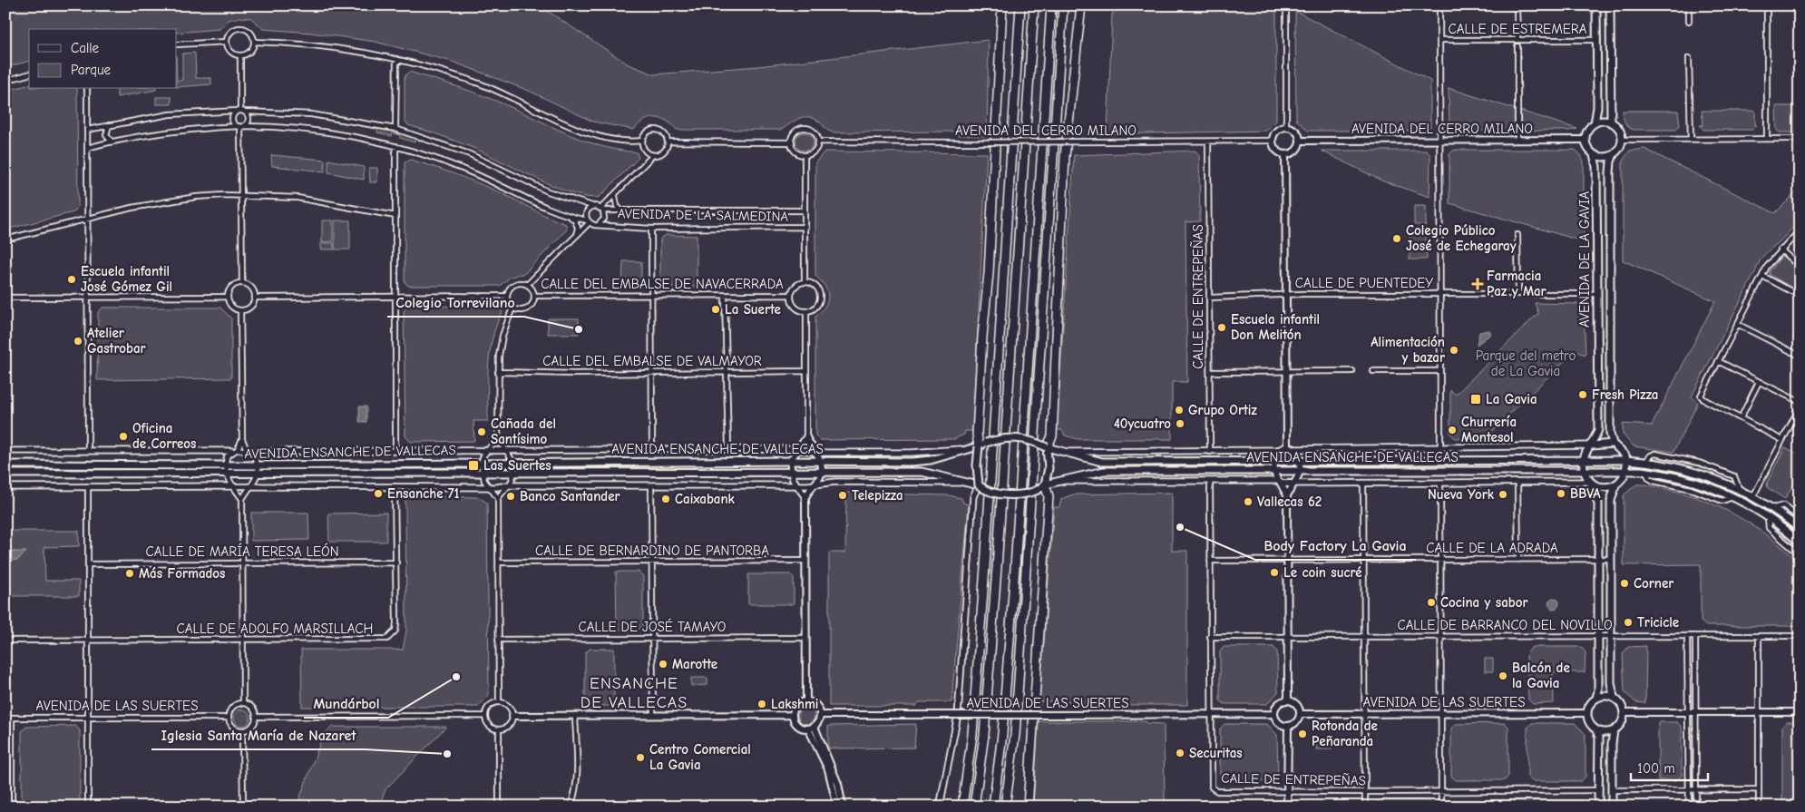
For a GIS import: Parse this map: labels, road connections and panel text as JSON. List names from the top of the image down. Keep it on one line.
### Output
{"streets":{"main road":["AVENIDA DEL CERRO MILANO","AVENIDA DE LA GAVIA","AVENIDA ENSANCHE DE VALLECAS","AVENIDA DE LAS SUERTES"],"street":["CALLE DE ESTREMERA","AVENIDA DE LA SALMEDINA","CALLE DE PUENTEDEY","CALLE DEL EMBALSE DE NAVACERRADA","CALLE DE ENTREPEÑAS","CALLE DEL EMBALSE DE VALMAYOR","CALLE DE LA ADRADA","CALLE DE BERNARDINO DE PANTORBA","CALLE DE MARÍA TERESA LEÓN","CALLE DE BARRANCO DEL NOVILLO","CALLE DE JOSÉ TAMAYO","CALLE DE ADOLFO MARSILLACH"]},"crossings":[["AVENIDA DEL CERRO MILANO","AVENIDA DE LA GAVIA"],["AVENIDA DEL CERRO MILANO","CALLE DE ENTREPEÑAS"],["AVENIDA DE LA GAVIA","CALLE DE PUENTEDEY"],["AVENIDA DE LA GAVIA","AVENIDA ENSANCHE DE VALLECAS"],["CALLE DE PUENTEDEY","CALLE DE ENTREPEÑAS"],["CALLE DE ENTREPEÑAS","AVENIDA ENSANCHE DE VALLECAS"],["CALLE DE ENTREPEÑAS","CALLE DE LA ADRADA"],["CALLE DE ENTREPEÑAS","CALLE DE BARRANCO DEL NOVILLO"],["CALLE DE ENTREPEÑAS","AVENIDA DE LAS SUERTES"],["AVENIDA ENSANCHE DE VALLECAS","CALLE DE ADOLFO MARSILLACH"],["CALLE DE MARÍA TERESA LEÓN","CALLE DE ADOLFO MARSILLACH"]],"districts":["ENSANCHE DE VALLECAS"],"parks":["Parque del metro de La Gavia"],"places":{"other":["Colegio Público José de Echegaray","Escuela infantil José Gómez Gil","La Suerte","Escuela infantil Don Melitón","Colegio Torrevilano","Atelier Gastrobar","Alimentación y bazar","Fresh Pizza","Grupo Ortiz","40ycuatro","Churrería Montesol","Cañada del Santísimo","Oficina de Correos","Ensanche 71","BBVA","Nueva York","Telepizza","Banco Santander","Caixabank","Vallecas 62","Body Factory La Gavia","Le coin sucré","Más Formados","Corner","Cocina y sabor","Tricicle","Marotte","Balcón de la Gavia","Mundárbol","Lakshmi","Rotonda de Peñaranda","Securitas","Iglesia Santa María de Nazaret","Centro Comercial La Gavia"],"health":["Farmacia Paz y Mar"],"transit":["La Gavia","Las Suertes"]},"legend":["Calle","Parque"],"scale_bar":"100 m"}
